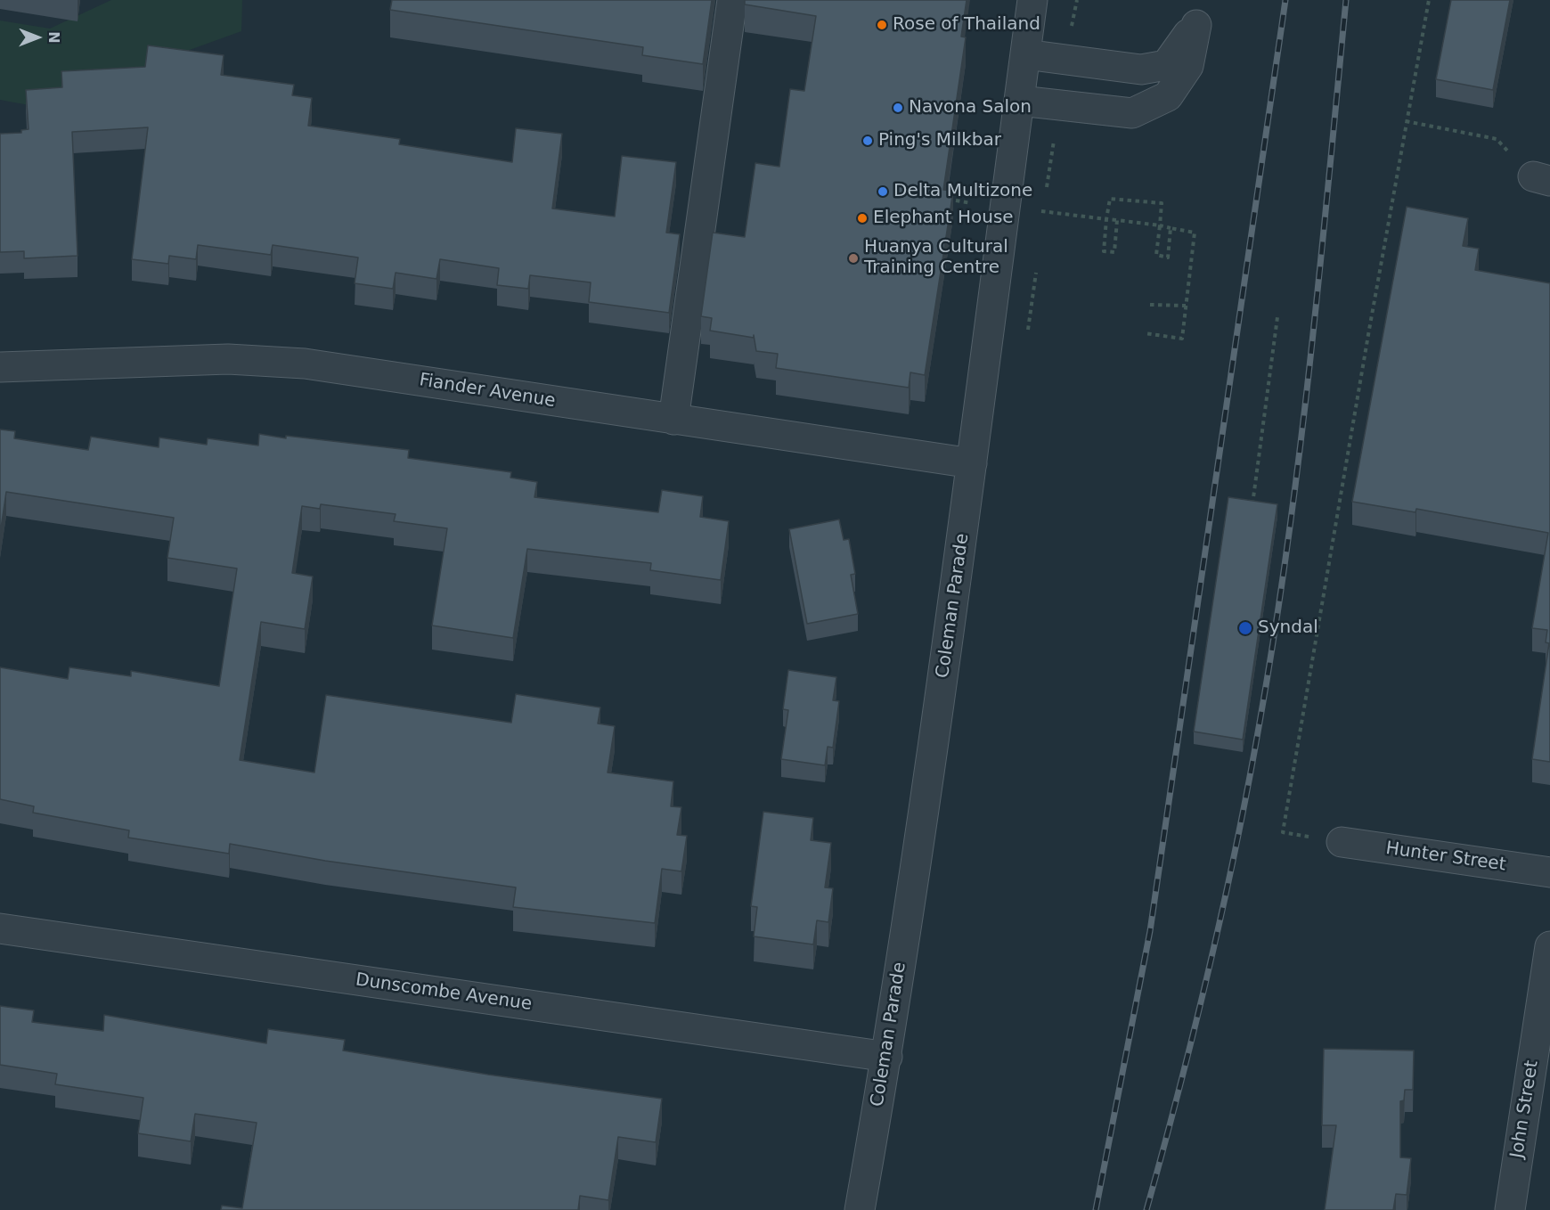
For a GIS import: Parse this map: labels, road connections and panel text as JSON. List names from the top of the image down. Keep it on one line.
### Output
{"streets":{"street":["Fiander Avenue","Coleman Parade","Hunter Street","Dunscombe Avenue","John Street"]},"crossings":[["Fiander Avenue","Coleman Parade"],["Coleman Parade","Dunscombe Avenue"]],"places":["Rose of Thailand","Navona Salon","Ping's Milkbar","Delta Multizone","Elephant House","Huanya Cultural Training Centre","Syndal"],"north":"right"}
